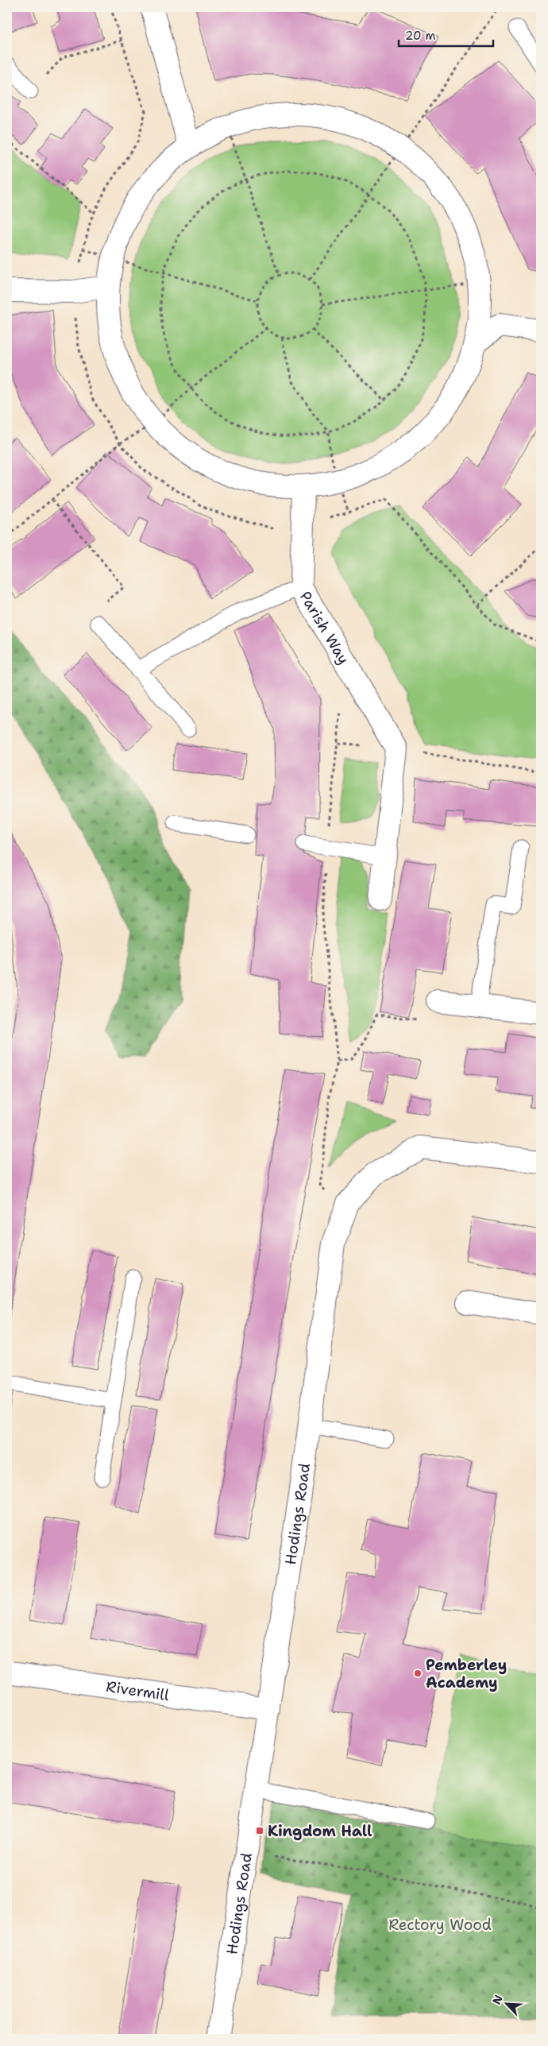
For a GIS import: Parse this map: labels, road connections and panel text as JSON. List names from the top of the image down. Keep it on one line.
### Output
{"streets":{"street":["Parish Way","Hodings Road","Rivermill"]},"crossings":[["Hodings Road","Rivermill"]],"parks":["Rectory Wood"],"places":{"other":["Pemberley Academy"],"transit":["Kingdom Hall"]},"scale_bar":"20 m","north":"top left"}
